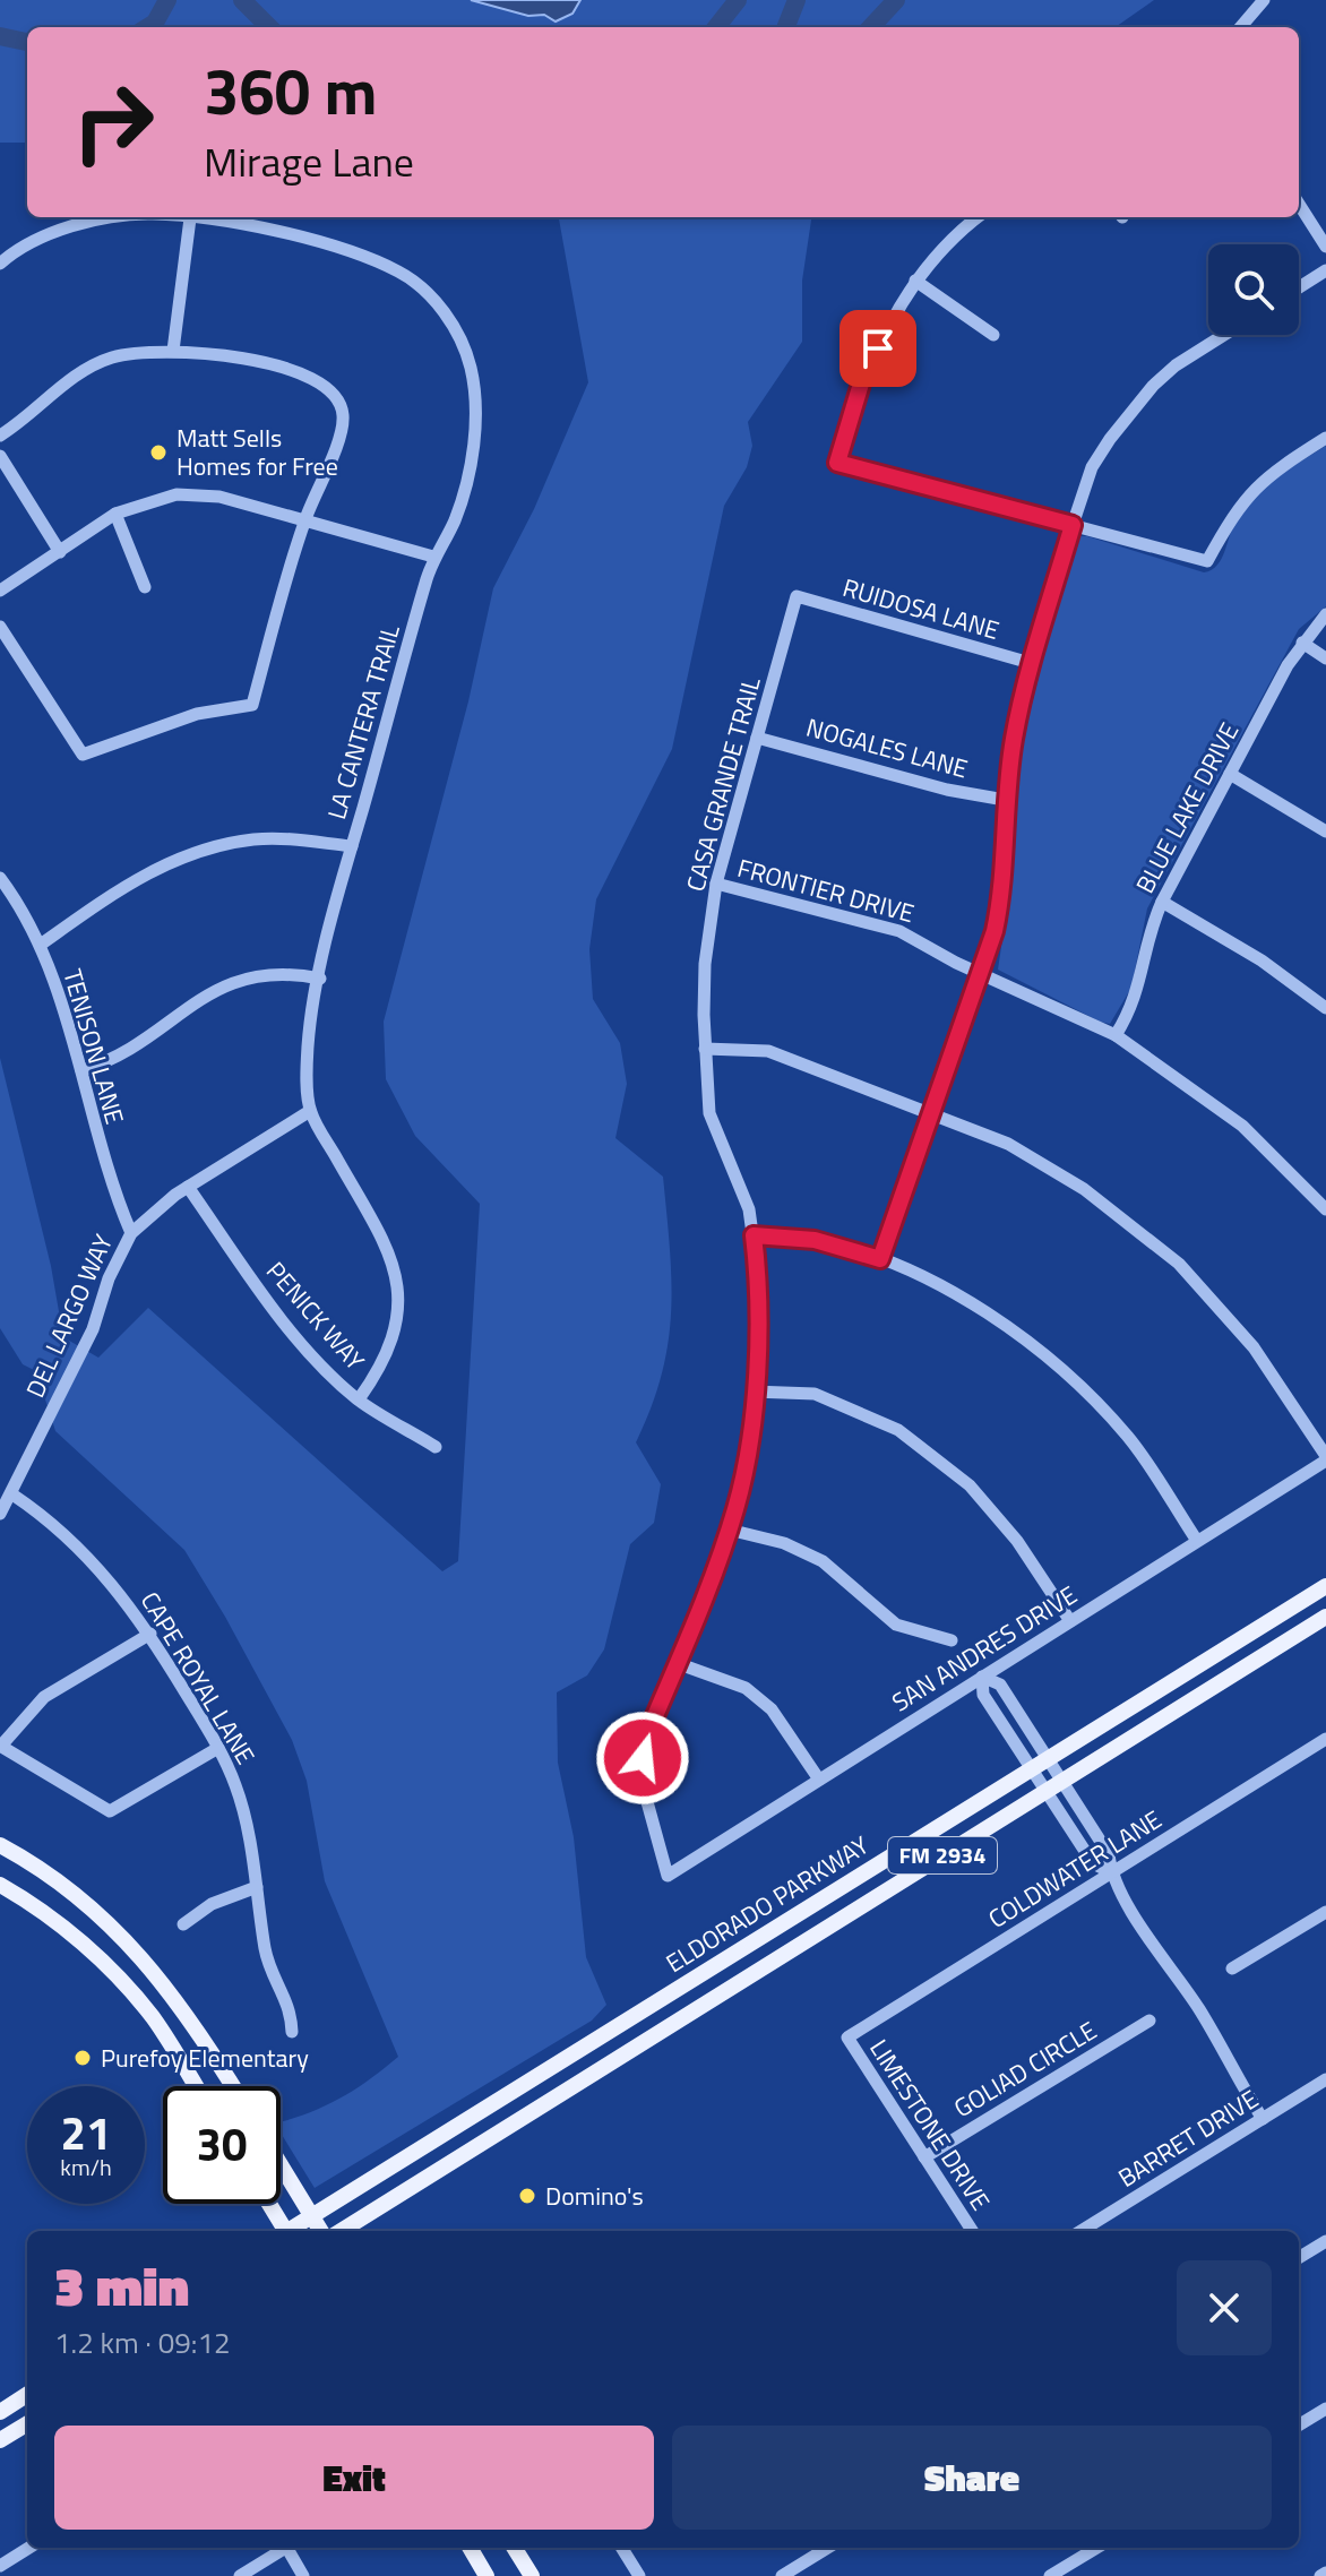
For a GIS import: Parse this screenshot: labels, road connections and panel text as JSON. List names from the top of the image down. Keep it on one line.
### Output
{"streets":{"main road":["FM 2934","ELDORADO PARKWAY"],"street":["RUIDOSA LANE","LA CANTERA TRAIL","NOGALES LANE","CASA GRANDE TRAIL","BLUE LAKE DRIVE","FRONTIER DRIVE","TENISON LANE","DEL LARGO WAY","PENICK WAY","SAN ANDRES DRIVE","CAPE ROYAL LANE","COLDWATER LANE","GOLIAD CIRCLE","LIMESTONE DRIVE","BARRET DRIVE"]},"crossings":[["RUIDOSA LANE","CASA GRANDE TRAIL"],["LA CANTERA TRAIL","DEL LARGO WAY"],["LA CANTERA TRAIL","PENICK WAY"],["NOGALES LANE","CASA GRANDE TRAIL"],["CASA GRANDE TRAIL","FRONTIER DRIVE"],["CASA GRANDE TRAIL","SAN ANDRES DRIVE"],["BLUE LAKE DRIVE","FRONTIER DRIVE"],["TENISON LANE","DEL LARGO WAY"],["DEL LARGO WAY","PENICK WAY"],["DEL LARGO WAY","CAPE ROYAL LANE"],["COLDWATER LANE","LIMESTONE DRIVE"],["GOLIAD CIRCLE","LIMESTONE DRIVE"]],"places":["Matt Sells Homes for Free","Purefoy Elementary","Domino's"],"page":{"turn":["360 m","Mirage Lane"],"speed":"21 km/h","limit":"30","heading":["3 min","1.2 km · 09:12"],"buttons":["Exit","Share"]}}
